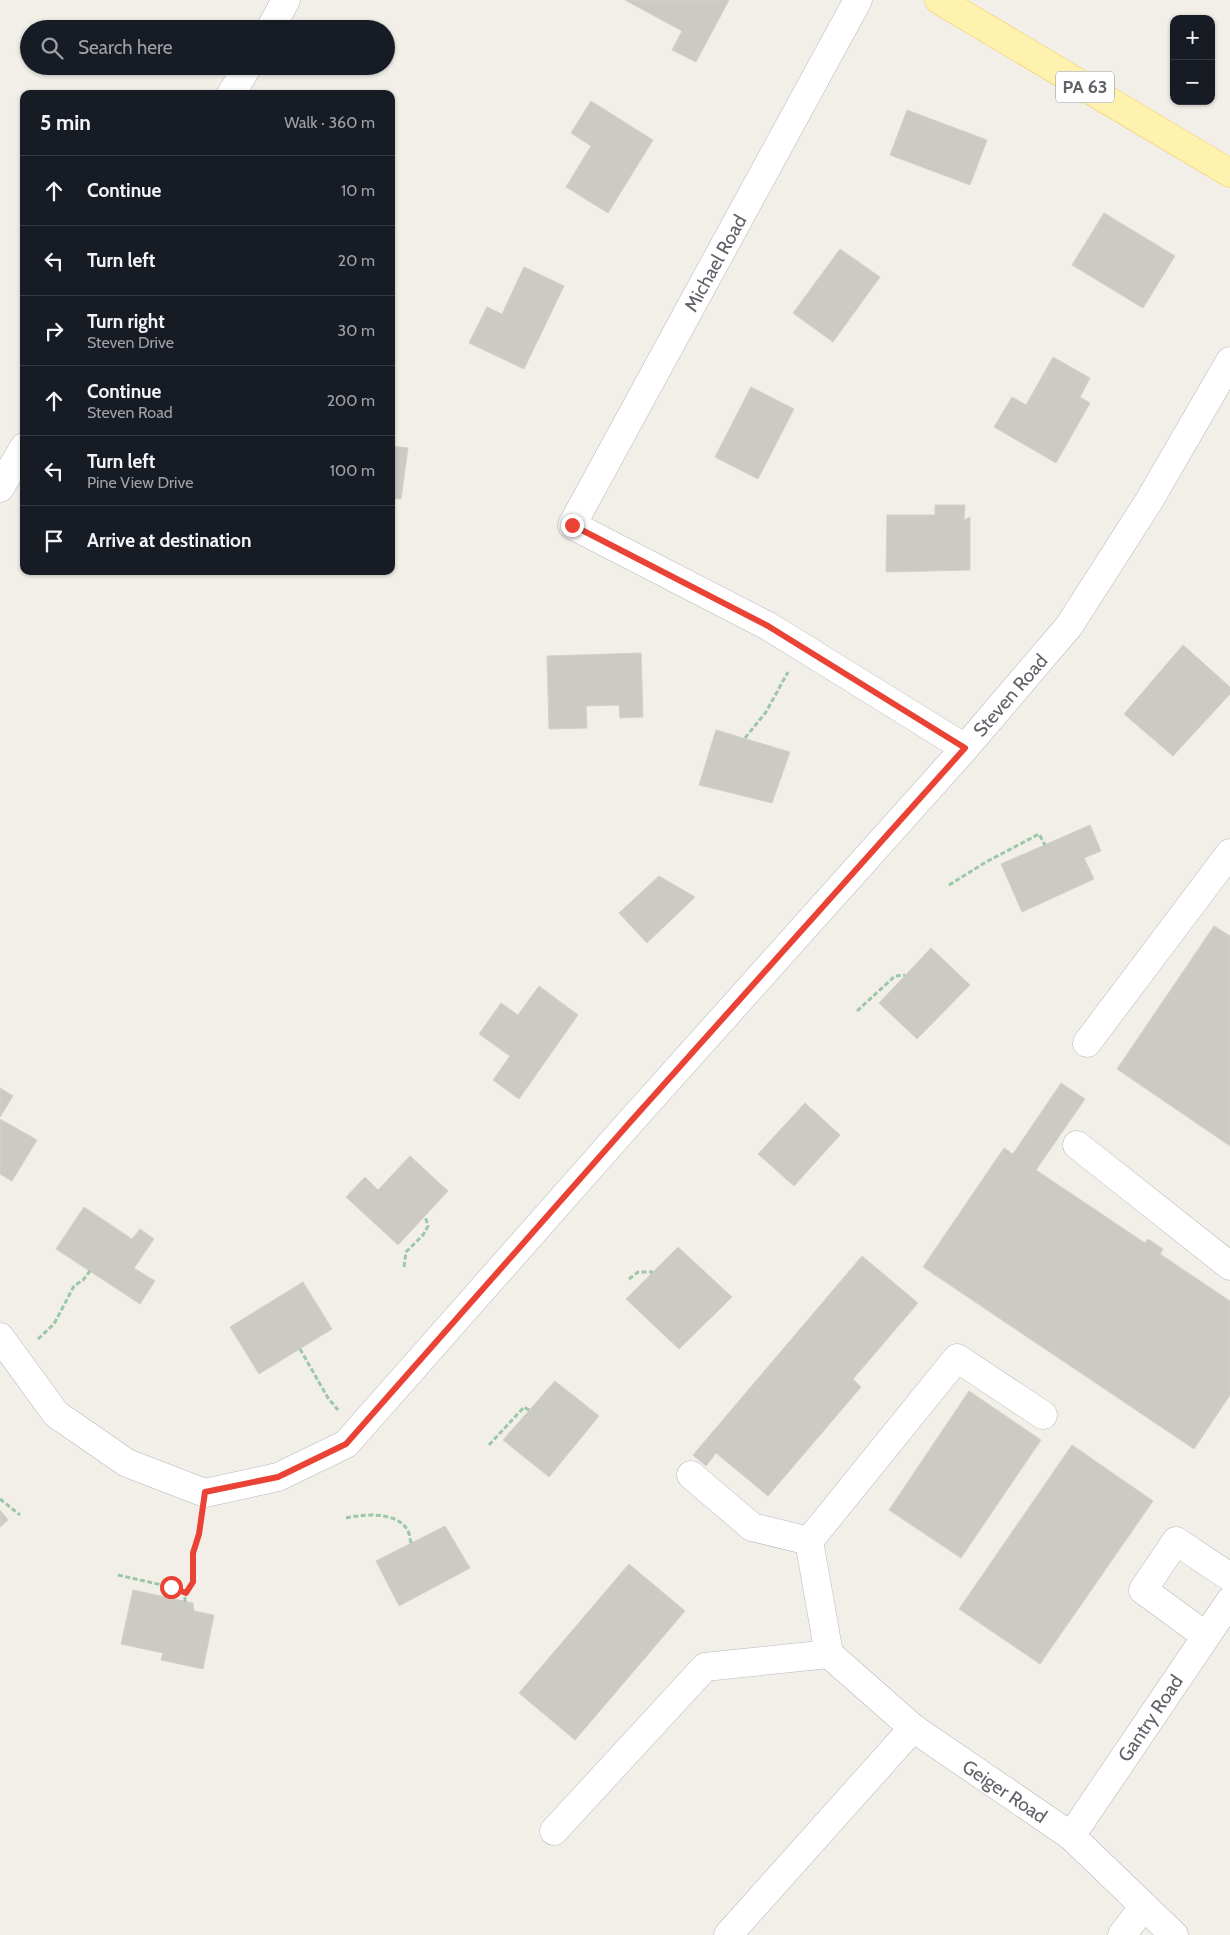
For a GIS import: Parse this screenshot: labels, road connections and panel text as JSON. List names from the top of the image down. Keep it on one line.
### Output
{"streets":{"main road":["PA 63"],"street":["Michael Road","Steven Road","Gantry Road","Geiger Road"]},"crossings":[["Gantry Road","Geiger Road"]],"page":{"map_buttons":["+","−"],"search":"Search here","heading":["5 min","Walk · 360 m"],"list":[["Continue","10 m"],["Turn left","20 m"],["Turn right","Steven Drive","30 m"],["Continue","Steven Road","200 m"],["Turn left","Pine View Drive","100 m"],"Arrive at destination"]}}
